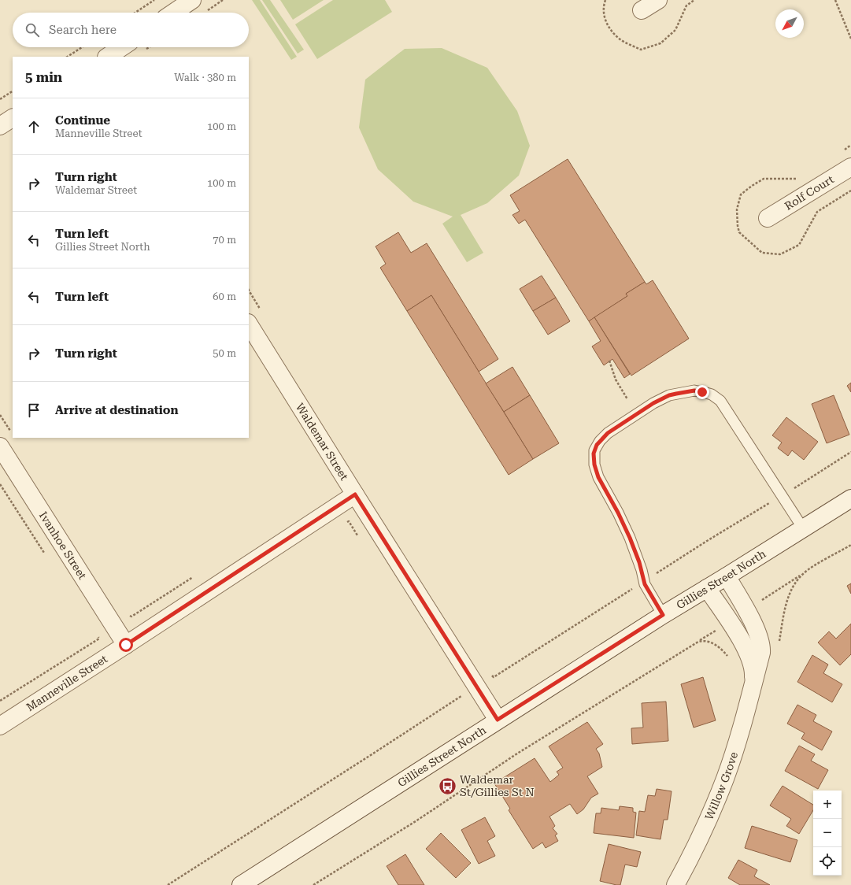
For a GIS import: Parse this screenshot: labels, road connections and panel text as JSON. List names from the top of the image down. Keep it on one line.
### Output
{"streets":{"street":["Rolf Court","Waldemar Street","Ivanhoe Street","Gillies Street North","Manneville Street","Willow Grove"]},"crossings":[["Waldemar Street","Gillies Street North"],["Waldemar Street","Manneville Street"],["Ivanhoe Street","Manneville Street"],["Gillies Street North","Willow Grove"]],"places":{"bus stop":["Waldemar St/Gillies St N"]},"north":"bottom left","page":{"search":"Search here","heading":["5 min","Walk · 380 m"],"list":[["Continue","Manneville Street","100 m"],["Turn right","Waldemar Street","100 m"],["Turn left","Gillies Street North","70 m"],["Turn left","60 m"],["Turn right","50 m"],"Arrive at destination"],"map_buttons":["+","−"]}}
